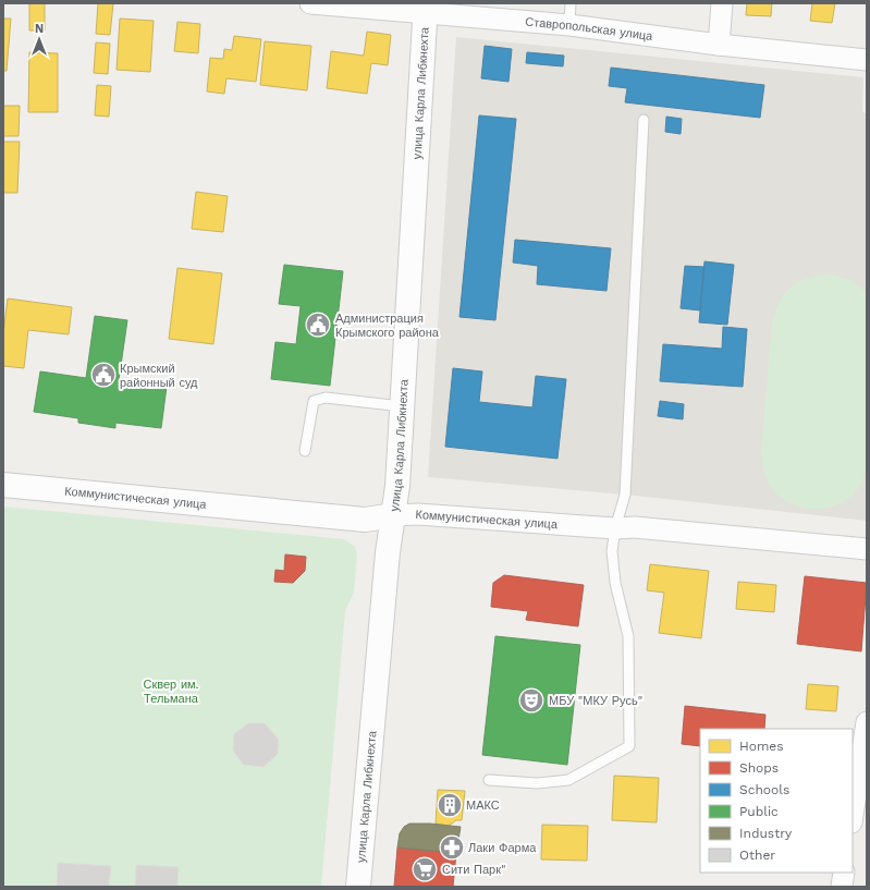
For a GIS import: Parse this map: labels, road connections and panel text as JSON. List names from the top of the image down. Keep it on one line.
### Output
{"streets":{"main road":["улица Карла Либкнехта","Коммунистическая улица"],"street":["Ставропольская улица"]},"crossings":[["Ставропольская улица","улица Карла Либкнехта"],["улица Карла Либкнехта","Коммунистическая улица"]],"parks":["Сквер им. Тельмана"],"places":{"public building":["Администрация Крымского района","Крымский районный суд"],"theatre":["МБУ \"МКУ Русь\""],"building":["МАКС"],"pharmacy":["Лаки Фарма"],"supermarket":["Сити Парк\""]},"legend":["Homes","Shops","Schools","Public","Industry","Other"],"north":"top"}
